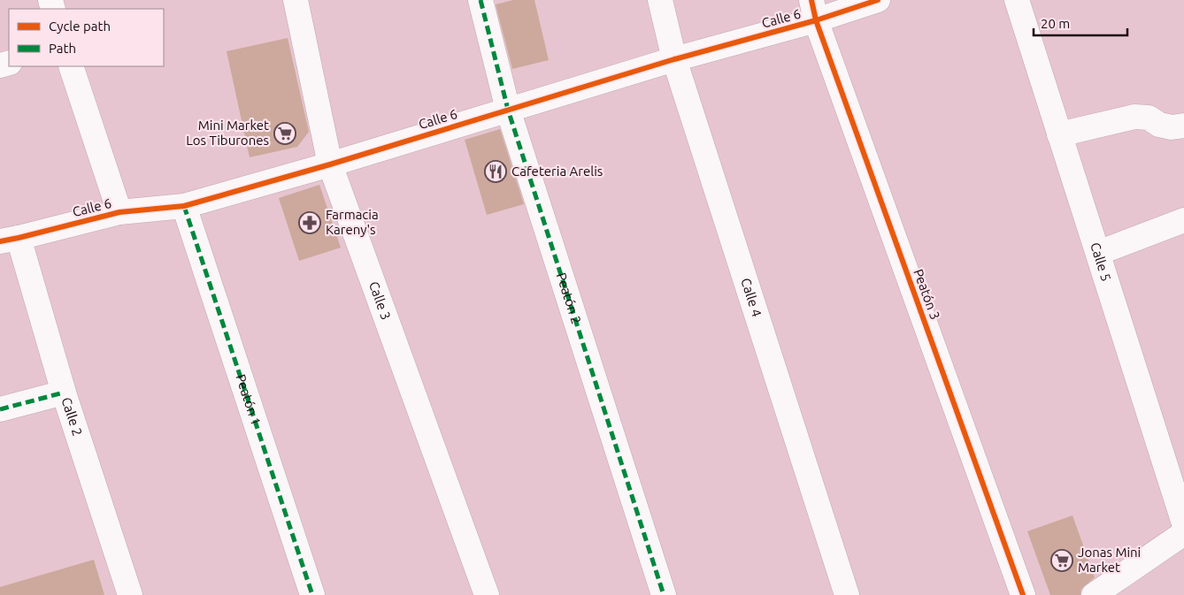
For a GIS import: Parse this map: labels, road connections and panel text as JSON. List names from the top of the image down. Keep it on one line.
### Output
{"streets":{"street":["Calle 6","Calle 5","Peatón 3","Calle 4","Peatón 2","Calle 3","Peatón 1","Calle 2"]},"crossings":[["Calle 6","Peatón 3"],["Calle 6","Calle 4"],["Calle 6","Peatón 2"],["Calle 6","Calle 3"],["Calle 6","Peatón 1"],["Calle 6","Calle 2"]],"places":{"supermarket":["Mini Market Los Tiburones","Jonas Mini Market"],"restaurant":["Cafeteria Arelis"],"pharmacy":["Farmacia Kareny's"]},"legend":["Cycle path","Path"],"scale_bar":"20 m"}
